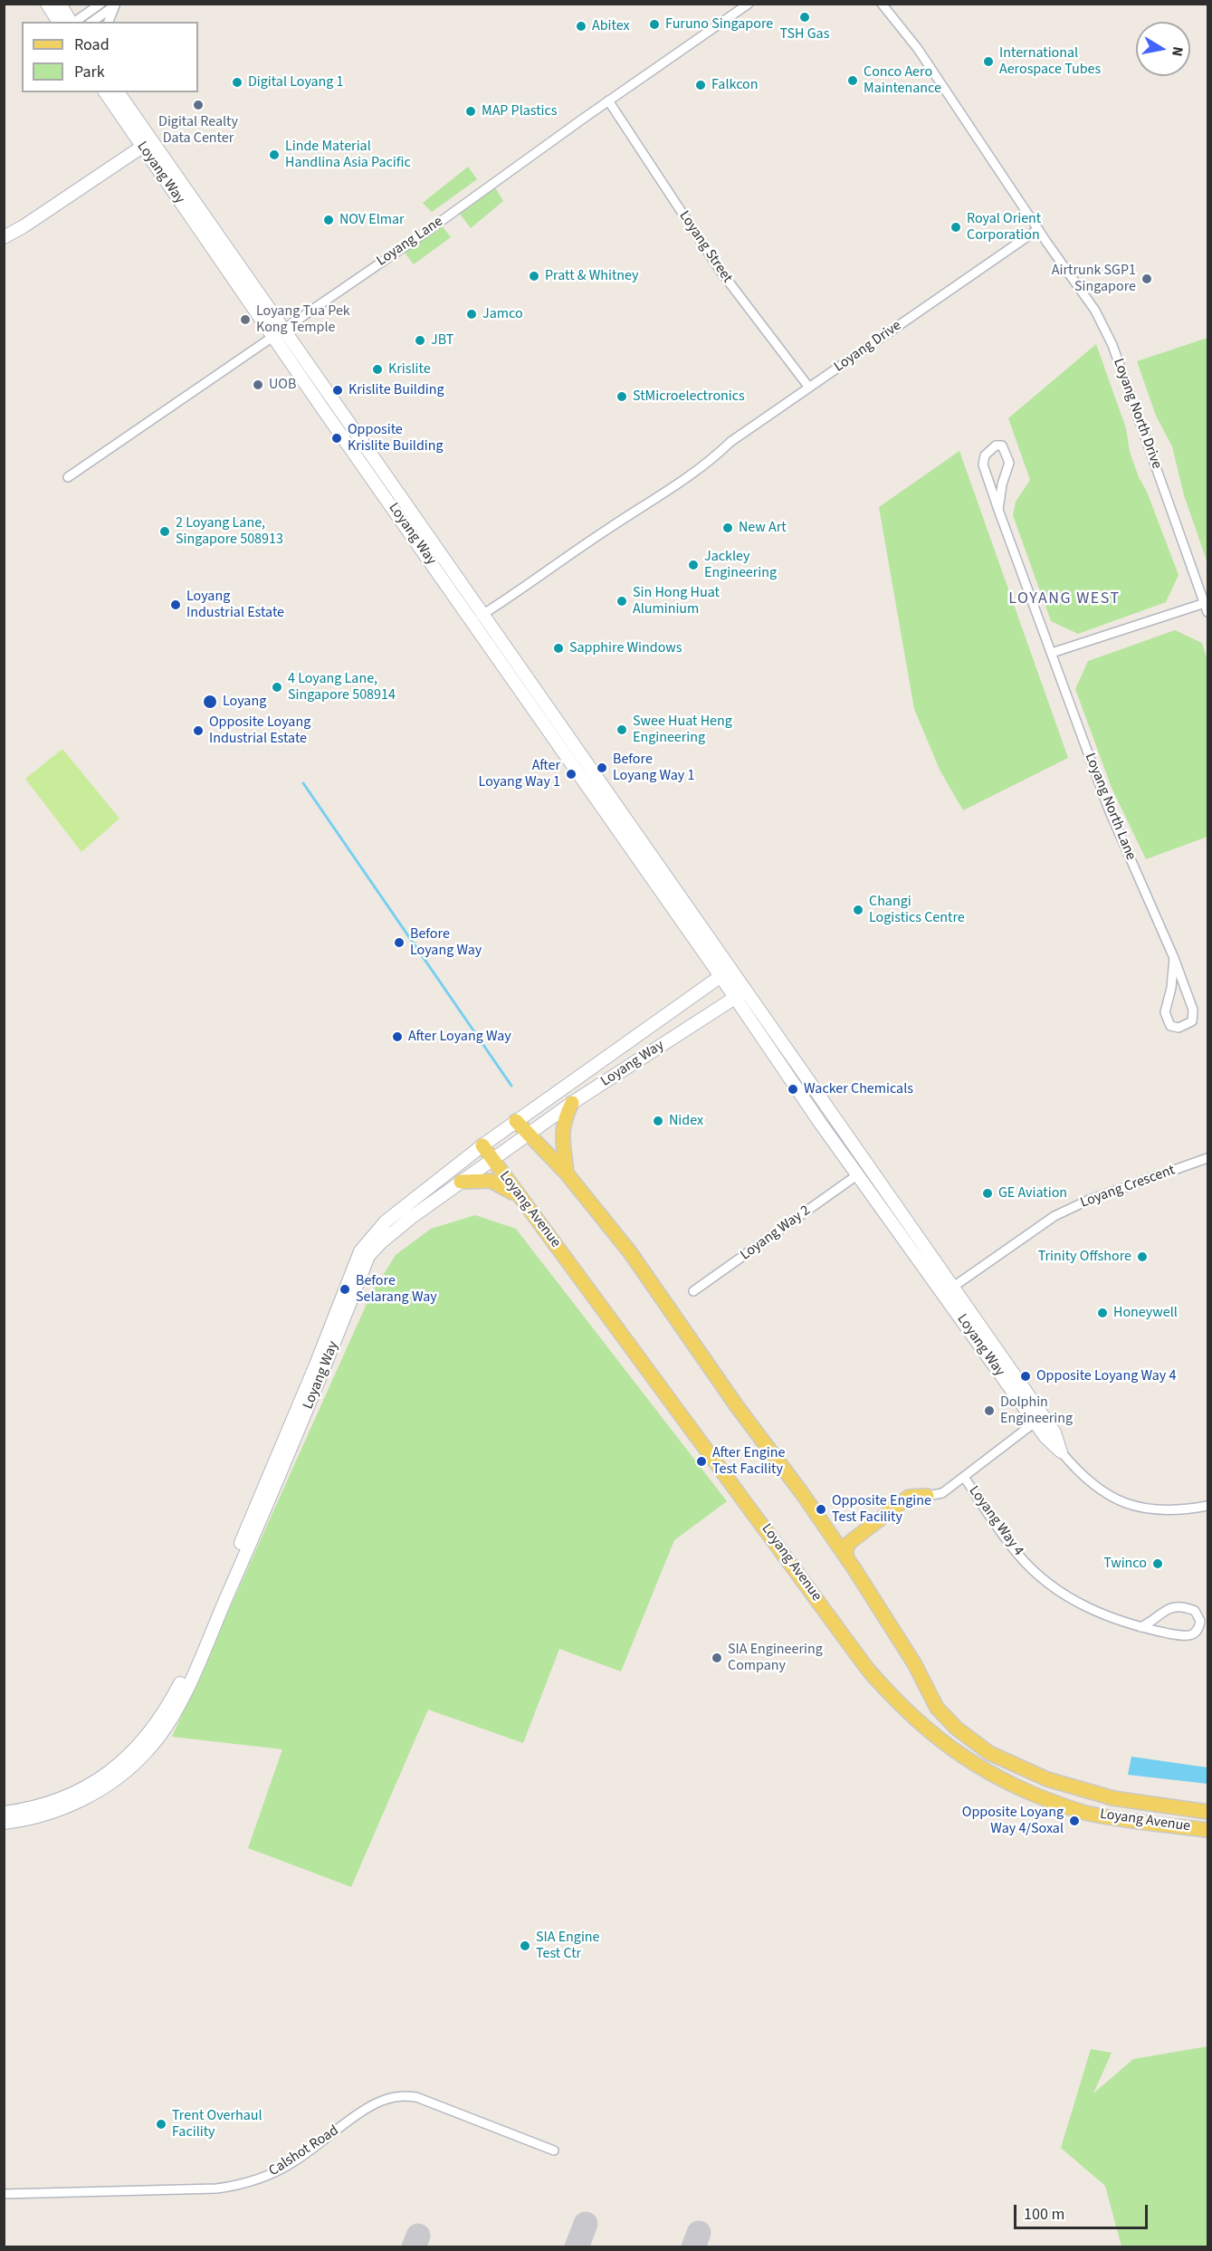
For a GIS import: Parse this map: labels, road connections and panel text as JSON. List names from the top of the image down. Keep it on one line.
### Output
{"streets":{"main road":["Loyang Avenue"],"street":["Loyang Way","Loyang Lane","Loyang Street","Loyang Drive","Loyang North Drive","Loyang North Lane","Loyang Crescent","Loyang Way 2","Loyang Way 4","Calshot Road"]},"crossings":[["Loyang Way","Loyang Lane"],["Loyang Way","Loyang Drive"],["Loyang Way","Loyang Crescent"],["Loyang Way","Loyang Avenue"],["Loyang Way","Loyang Way 2"],["Loyang Way","Loyang Way 4"],["Loyang Lane","Loyang Street"],["Loyang Street","Loyang Drive"],["Loyang Drive","Loyang North Drive"]],"districts":["LOYANG WEST"],"places":["TSH Gas","Furuno Singapore","Abitex","International Aerospace Tubes","Conco Aero Maintenance","Digital Loyang 1","Falkcon","Digital Realty Data Center","MAP Plastics","Linde Material Handlina Asia Pacific","NOV Elmar","Royal Orient Corporation","Pratt & Whitney","Airtrunk SGP1 Singapore","Jamco","Loyang Tua Pek Kong Temple","JBT","Krislite","UOB","Krislite Building","StMicroelectronics","Opposite Krislite Building","New Art","2 Loyang Lane, Singapore 508913","Jackley Engineering","Sin Hong Huat Aluminium","Loyang Industrial Estate","Sapphire Windows","4 Loyang Lane, Singapore 508914","Loyang","Swee Huat Heng Engineering","Opposite Loyang Industrial Estate","Before Loyang Way 1","After Loyang Way 1","Changi Logistics Centre","Before Loyang Way","After Loyang Way","Wacker Chemicals","Nidex","GE Aviation","Trinity Offshore","Before Selarang Way","Honeywell","Opposite Loyang Way 4","Dolphin Engineering","After Engine Test Facility","Opposite Engine Test Facility","Twinco","SIA Engineering Company","Opposite Loyang Way 4/Soxal","SIA Engine Test Ctr","Trent Overhaul Facility"],"legend":["Road","Park"],"scale_bar":"100 m","north":"right"}
